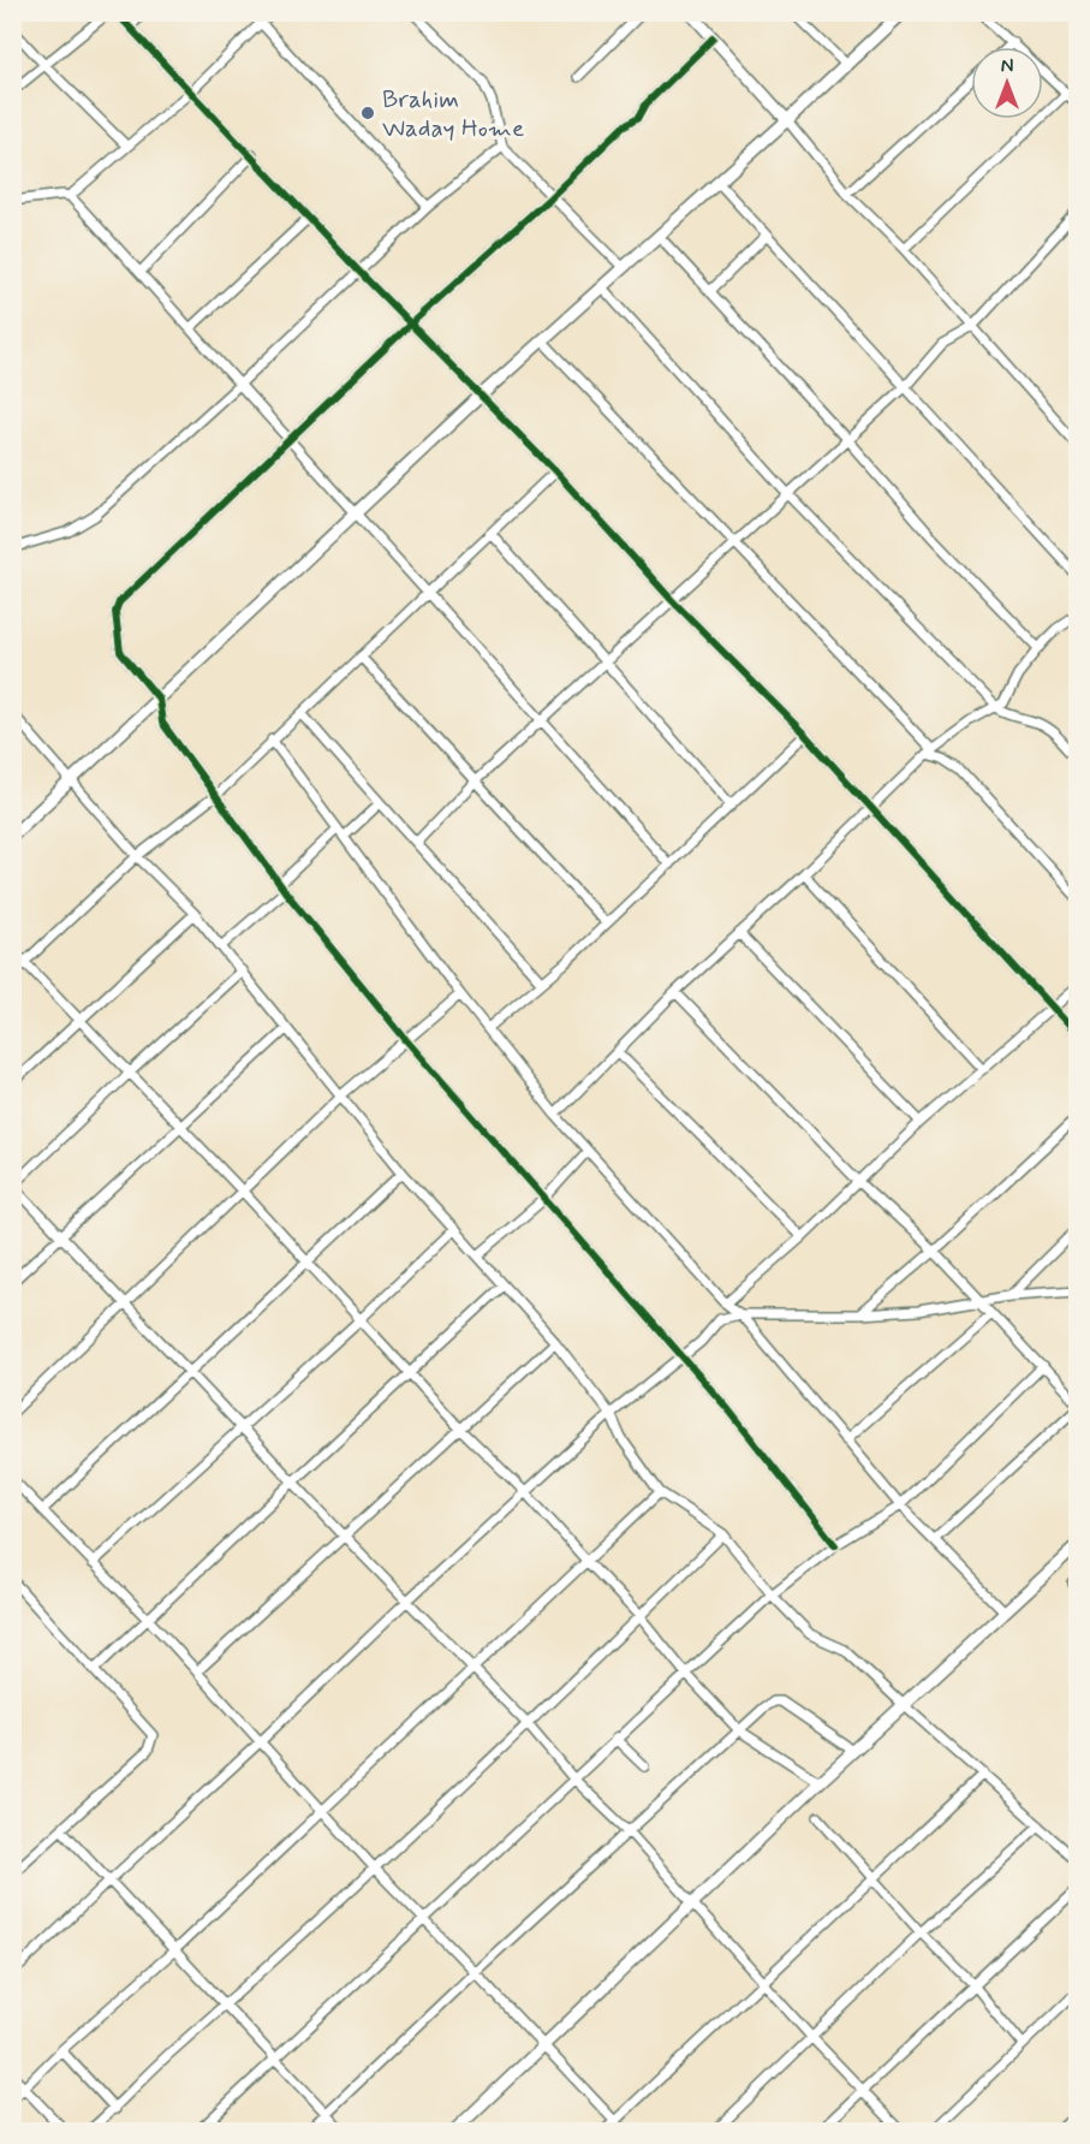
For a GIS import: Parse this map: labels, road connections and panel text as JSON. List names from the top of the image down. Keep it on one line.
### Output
{"places":["Brahim Waday Home"],"north":"top"}
